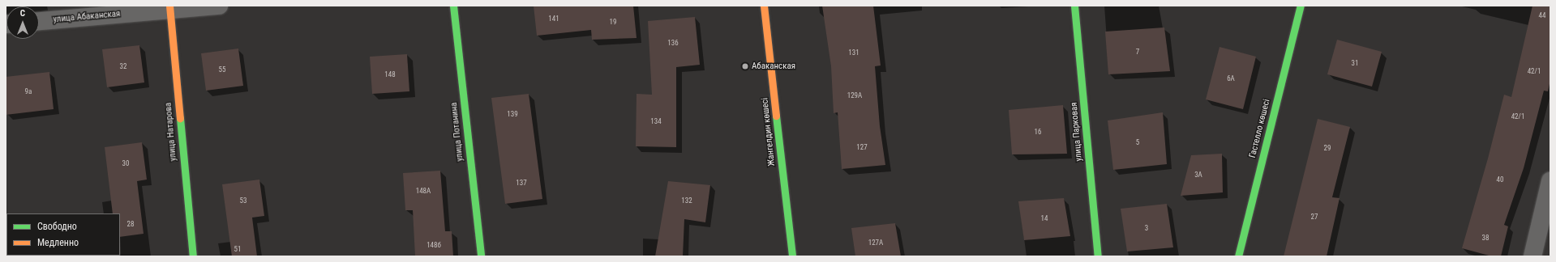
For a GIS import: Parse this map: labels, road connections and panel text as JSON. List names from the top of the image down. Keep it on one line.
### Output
{"streets":{"street":["улица Абаканская","Гастелло көшесі","улица Натарова","улица Потанина","Жангелдин көшесі","улица Парковая"]},"crossings":[["улица Абаканская","улица Натарова"]],"places":["Абаканская"],"house_numbers":["44","141","19","136","7","131","31","32","55","42/1","148","6А","9а","129А","139","42/1","134","16","5","127","29","30","3А","40","137","148А","53","132","27","14","28","3","38","127А","148б","51"],"legend":["Свободно","Медленно"],"north":"top"}
